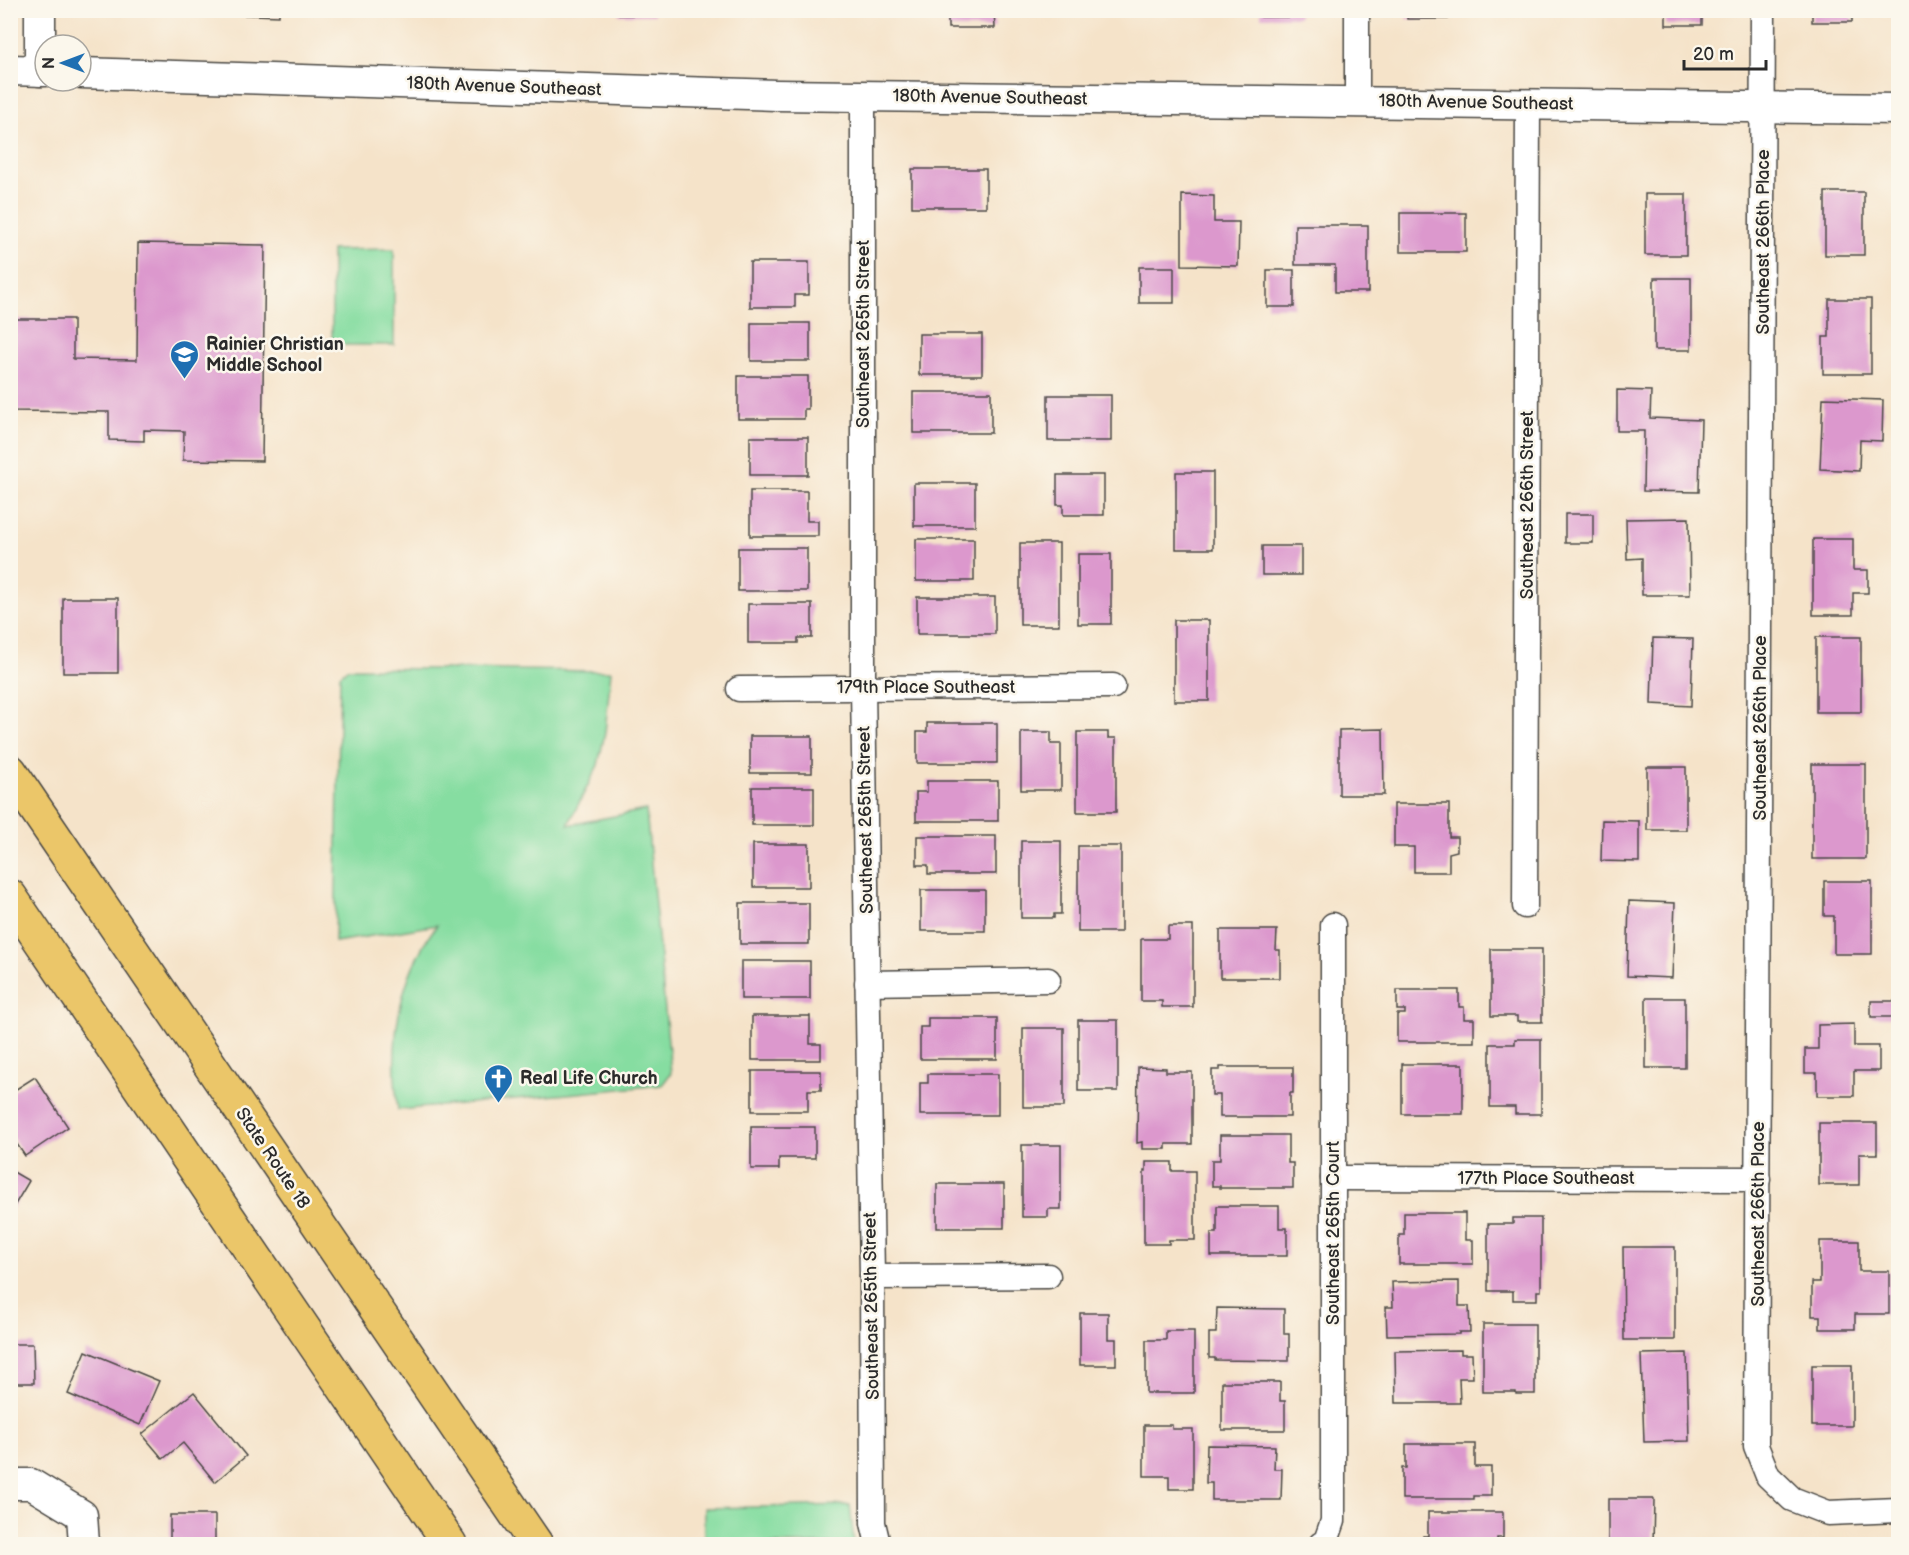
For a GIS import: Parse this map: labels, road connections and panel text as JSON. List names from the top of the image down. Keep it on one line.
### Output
{"streets":{"highway":["State Route 18"],"street":["180th Avenue Southeast","Southeast 266th Place","Southeast 265th Street","Southeast 266th Street","179th Place Southeast","177th Place Southeast","Southeast 265th Court"]},"crossings":[["180th Avenue Southeast","Southeast 266th Place"],["180th Avenue Southeast","Southeast 265th Street"],["180th Avenue Southeast","Southeast 266th Street"],["Southeast 266th Place","177th Place Southeast"],["Southeast 265th Street","179th Place Southeast"],["177th Place Southeast","Southeast 265th Court"]],"places":{"school or university":["Rainier Christian Middle School"],"church":["Real Life Church"]},"scale_bar":"20 m","north":"left"}
